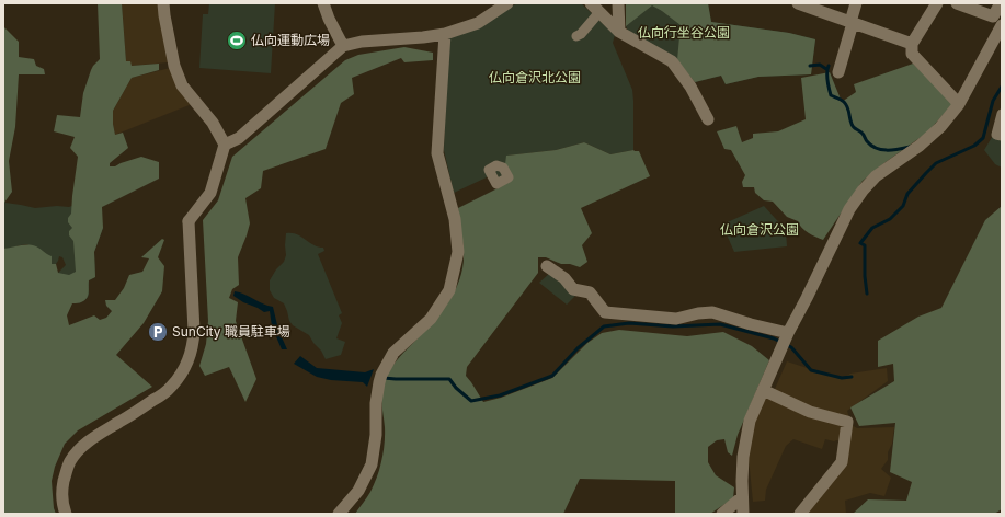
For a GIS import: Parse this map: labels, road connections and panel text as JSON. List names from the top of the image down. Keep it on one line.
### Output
{"parks":["仏向行坐谷公園","仏向倉沢北公園","仏向倉沢公園"],"places":{"sports":["仏向運動広場"],"parking":["SunCity 職員駐車場"]}}
